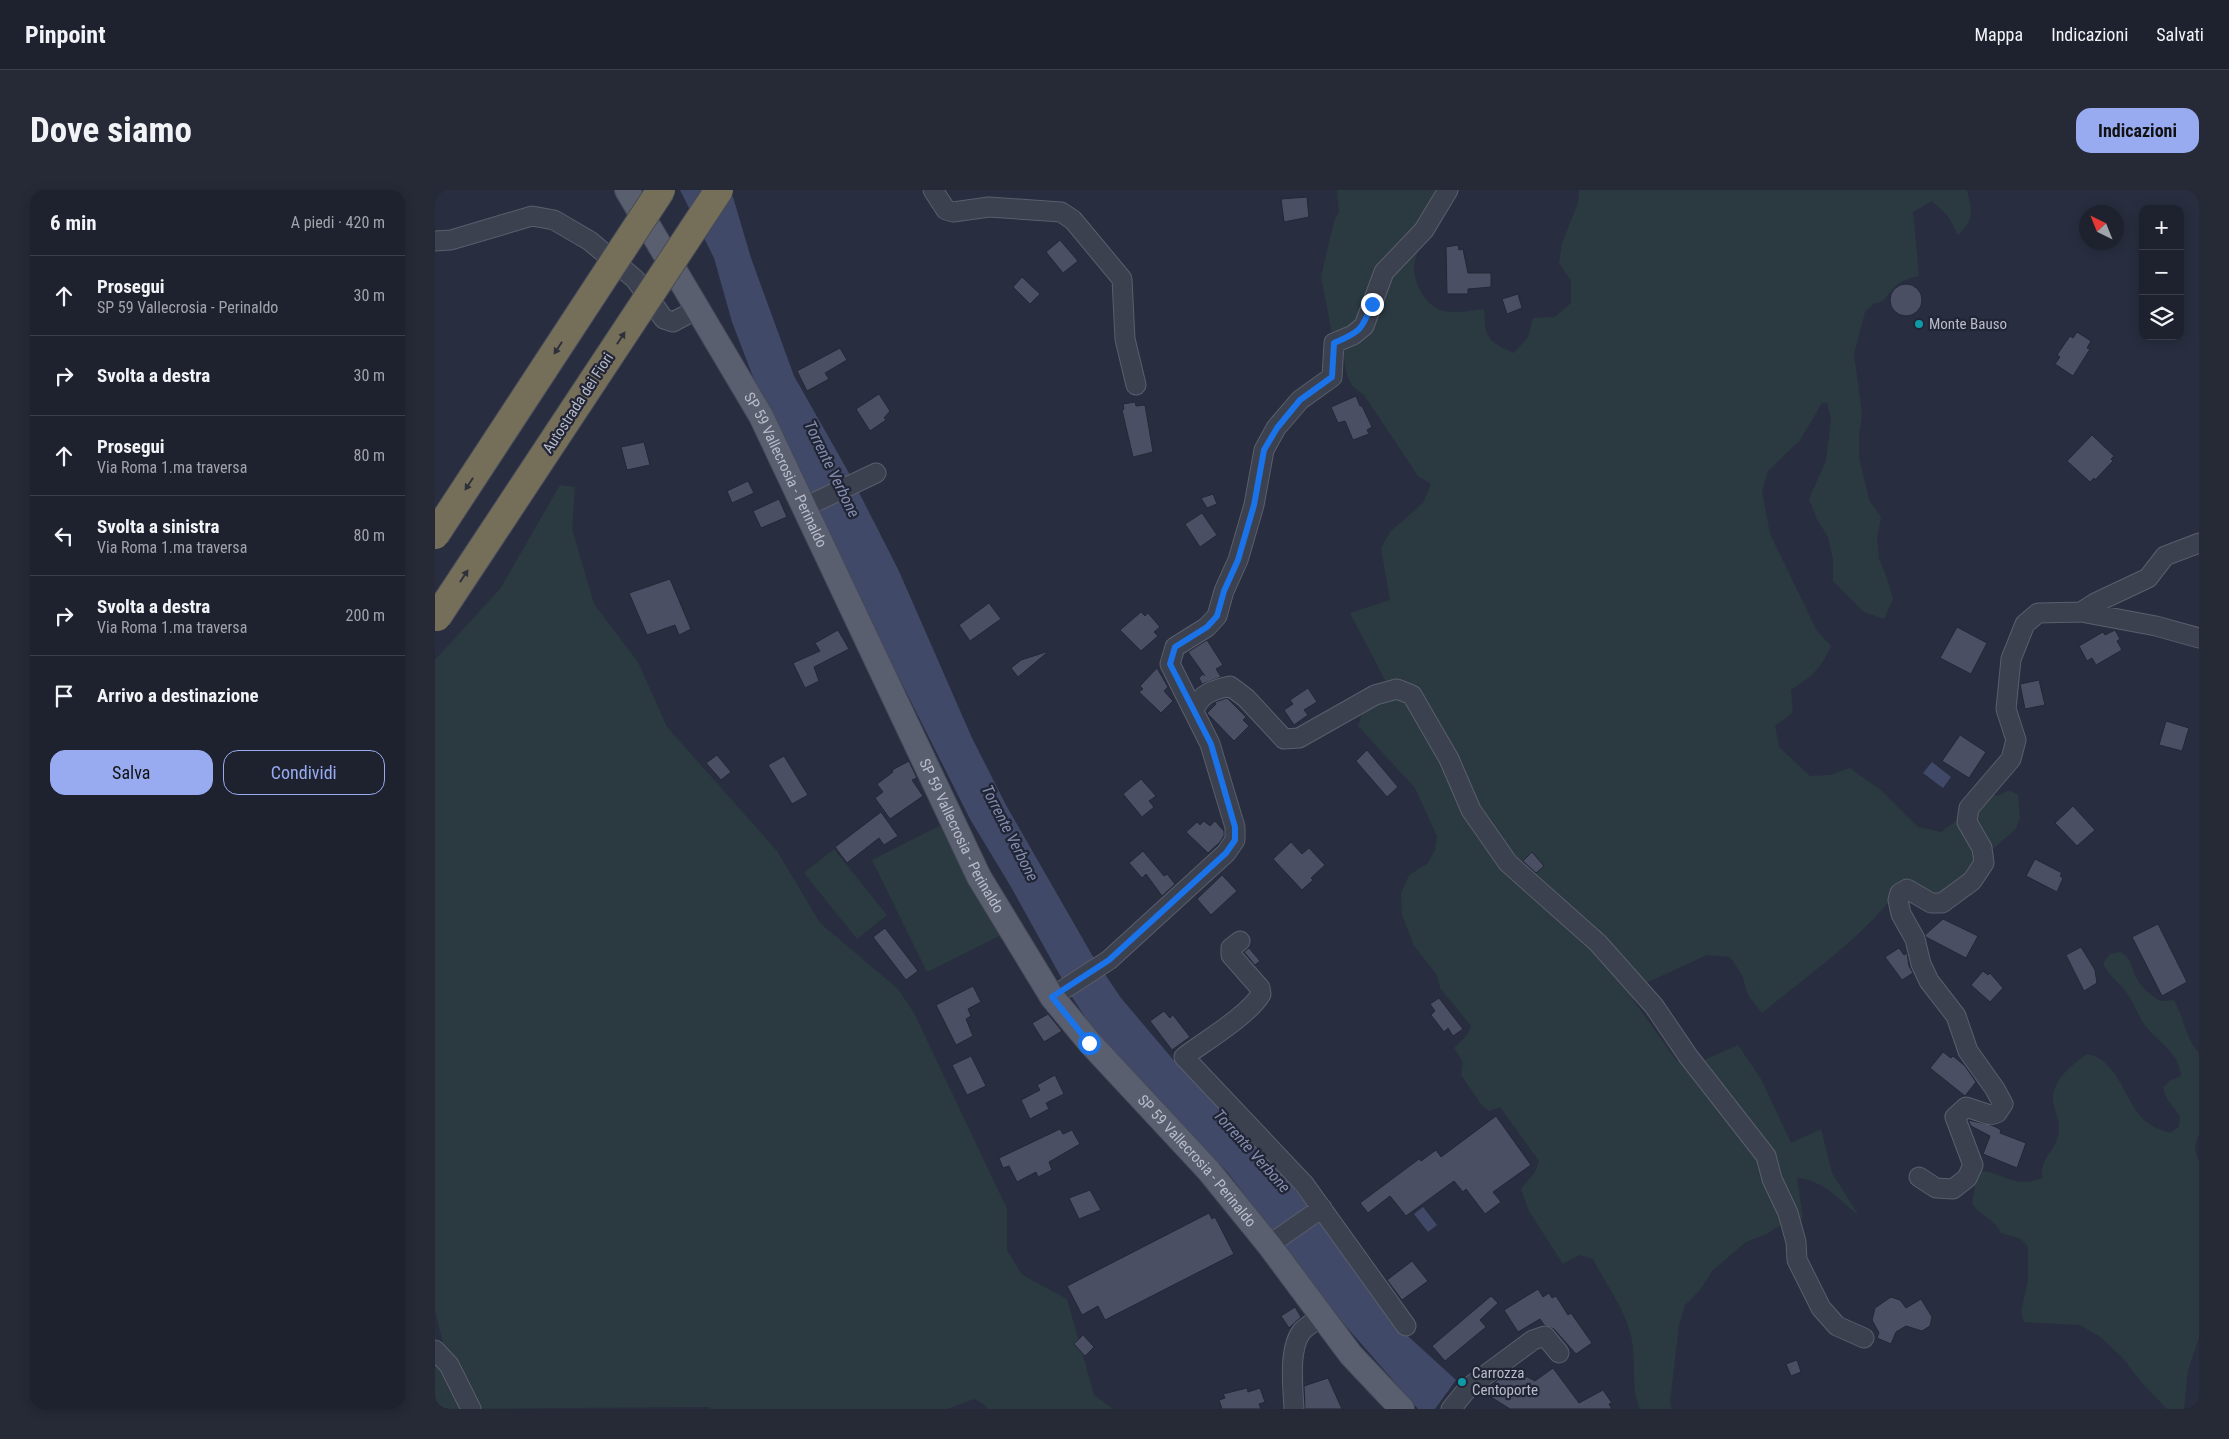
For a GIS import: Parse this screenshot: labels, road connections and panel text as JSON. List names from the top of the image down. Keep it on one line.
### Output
{"streets":{"highway":["Autostrada dei Fiori"],"main road":["SP 59 Vallecrosia - Perinaldo"]},"water":["Torrente Verbone"],"places":["Monte Bauso","Carrozza Centoporte"],"north":"top left","page":{"header":"Pinpoint","nav":["Mappa","Indicazioni","Salvati"],"buttons":["Indicazioni",["Salva","Condividi"]],"title":"Dove siamo","heading":["6 min","A piedi · 420 m"],"map_buttons":["+","−"],"list":[["Prosegui","SP 59 Vallecrosia - Perinaldo","30 m"],["Svolta a destra","30 m"],["Prosegui","Via Roma 1.ma traversa","80 m"],["Svolta a sinistra","Via Roma 1.ma traversa","80 m"],["Svolta a destra","Via Roma 1.ma traversa","200 m"],"Arrivo a destinazione"]}}
